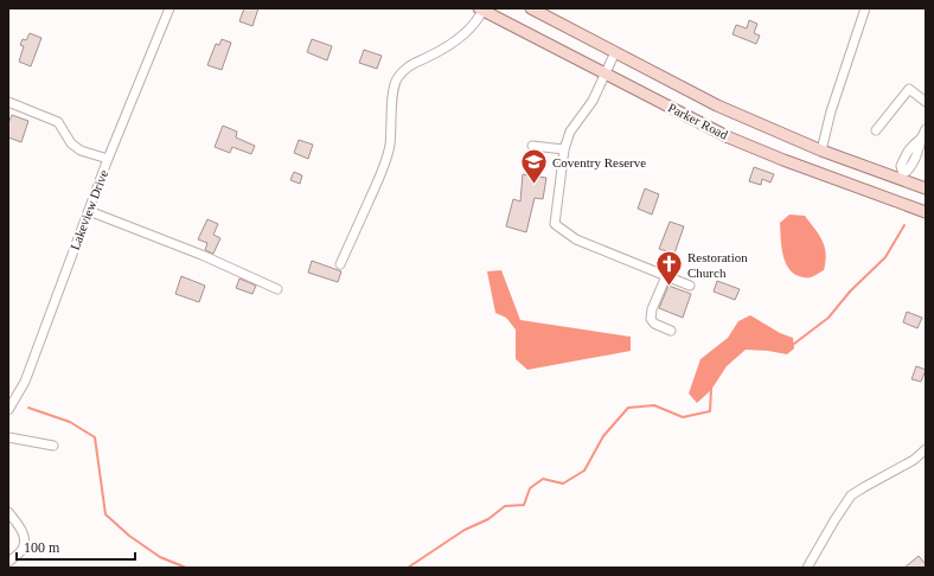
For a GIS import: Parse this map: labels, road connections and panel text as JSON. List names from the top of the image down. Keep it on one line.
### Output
{"streets":{"main road":["Parker Road"],"street":["Lakeview Drive"]},"places":{"school or university":["Coventry Reserve"],"church":["Restoration Church"]},"scale_bar":"100 m"}
